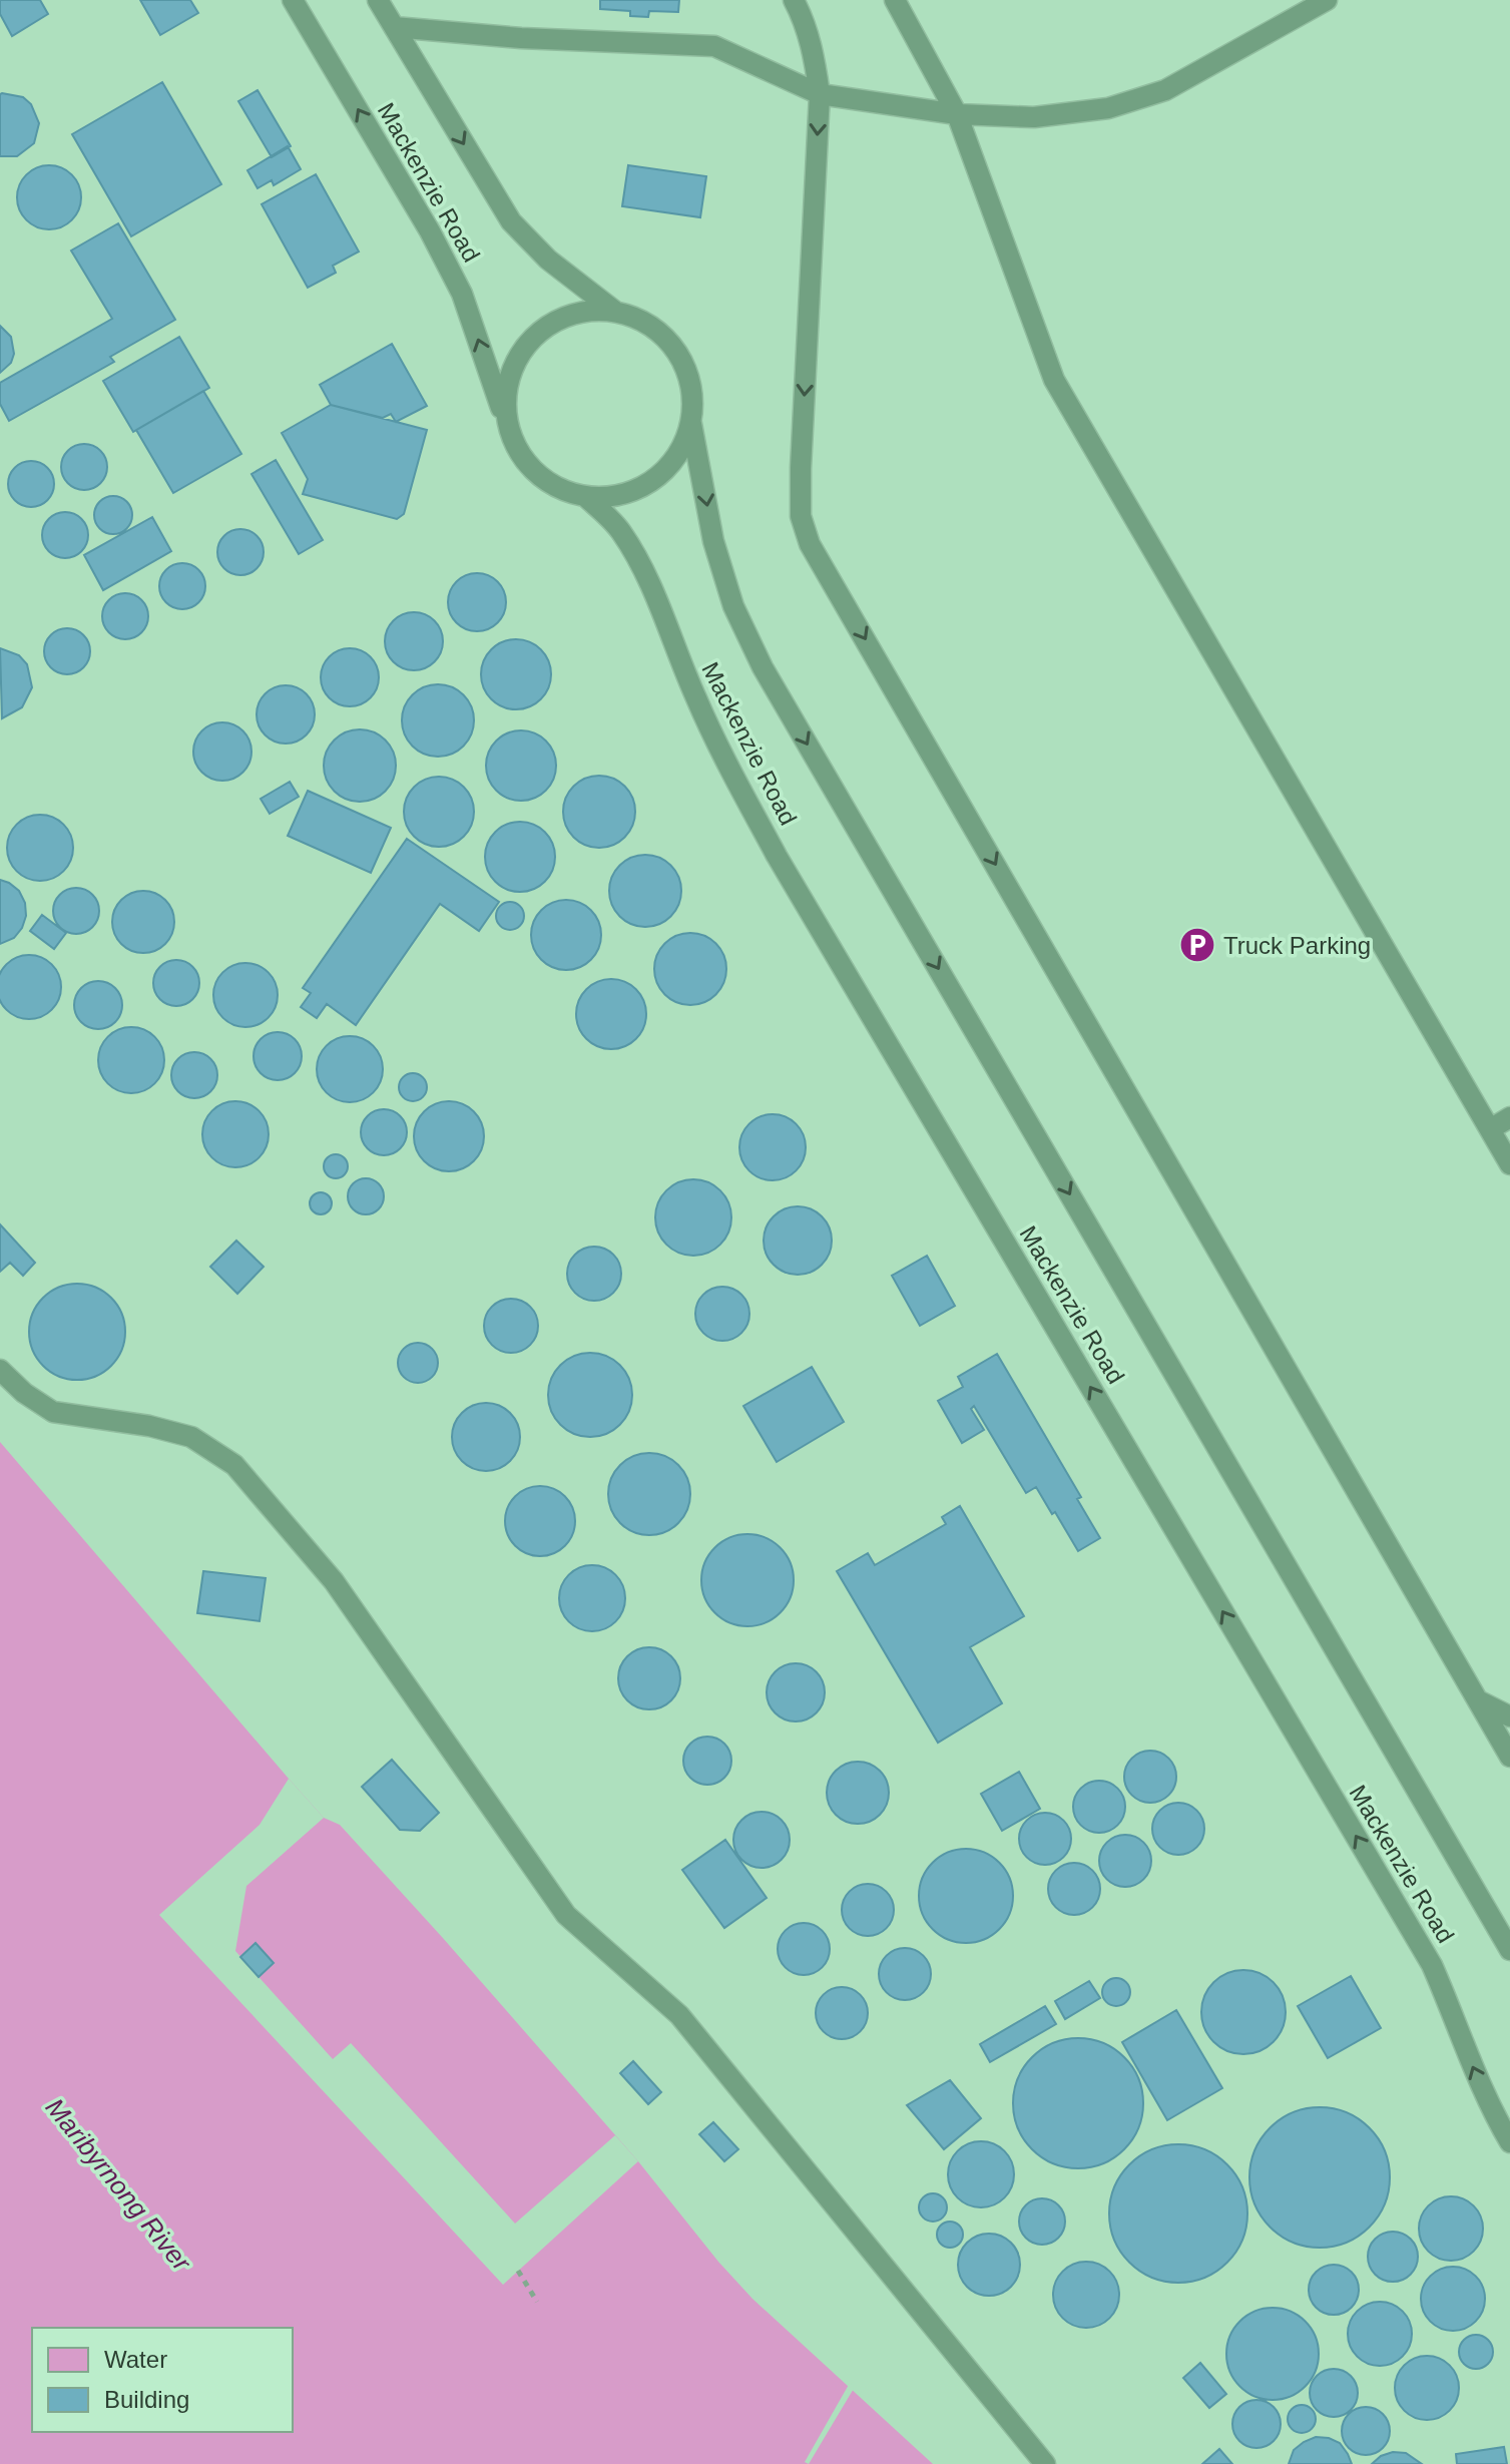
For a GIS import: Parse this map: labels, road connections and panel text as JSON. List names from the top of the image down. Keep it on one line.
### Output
{"streets":{"lane":["Mackenzie Road"]},"water":["Maribyrnong River"],"places":{"parking":["Truck Parking"]},"legend":["Water","Building"]}
